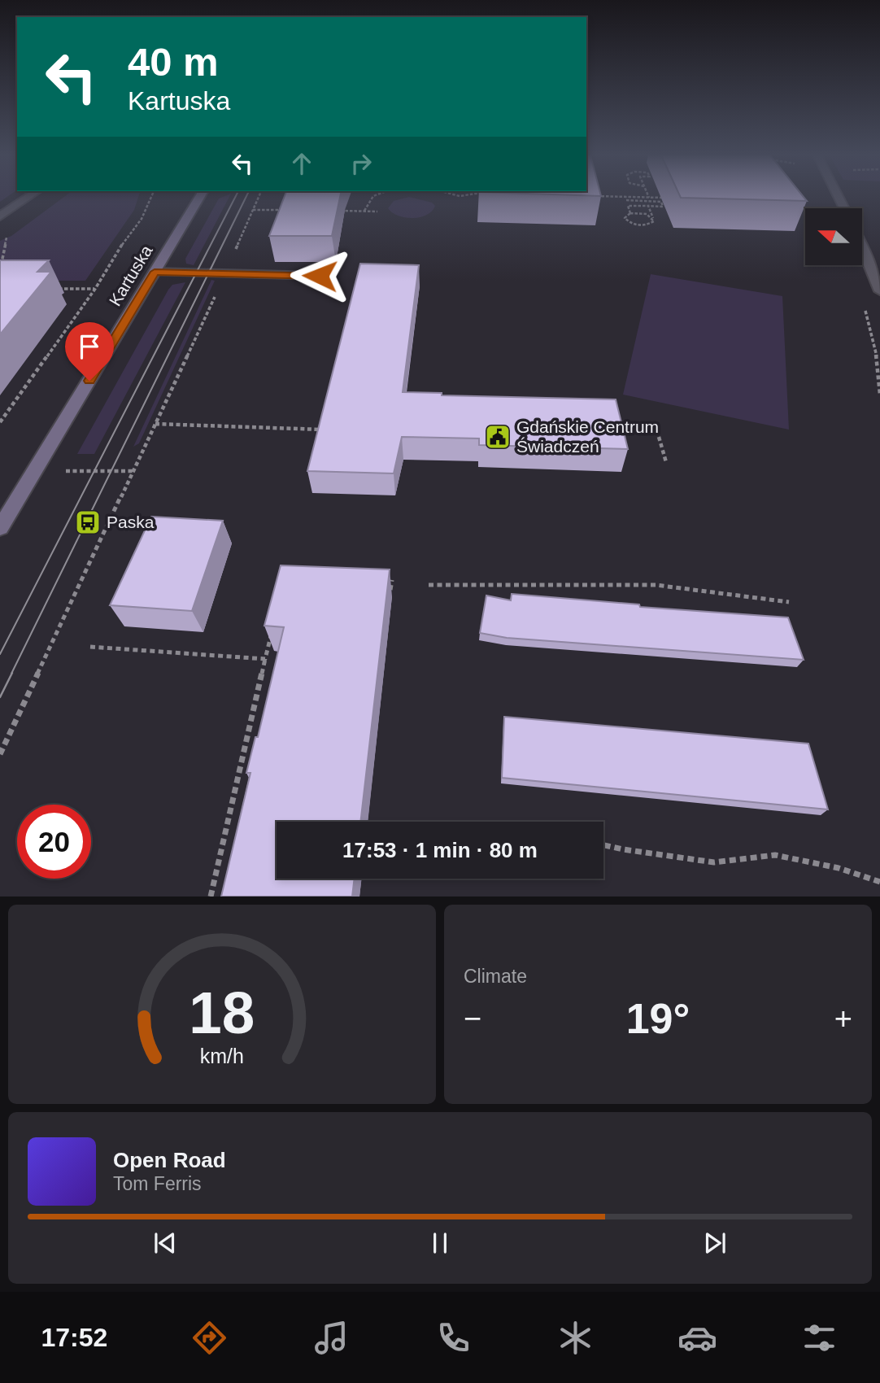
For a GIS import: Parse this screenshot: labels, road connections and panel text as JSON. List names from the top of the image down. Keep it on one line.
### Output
{"streets":{"main road":["Kartuska"]},"places":{"public building":["Gdańskie Centrum Świadczeń"],"bus stop":["Paska"]},"north":"left","page":{"turn":["40 m","Kartuska"],"limit":"20","trip":"17:53 · 1 min · 80 m","tile":"Climate","heat":["−","19°","+"],"song":["Open Road","Tom Ferris"],"tabs":"17:52","gauge":["18","km/h"]}}
